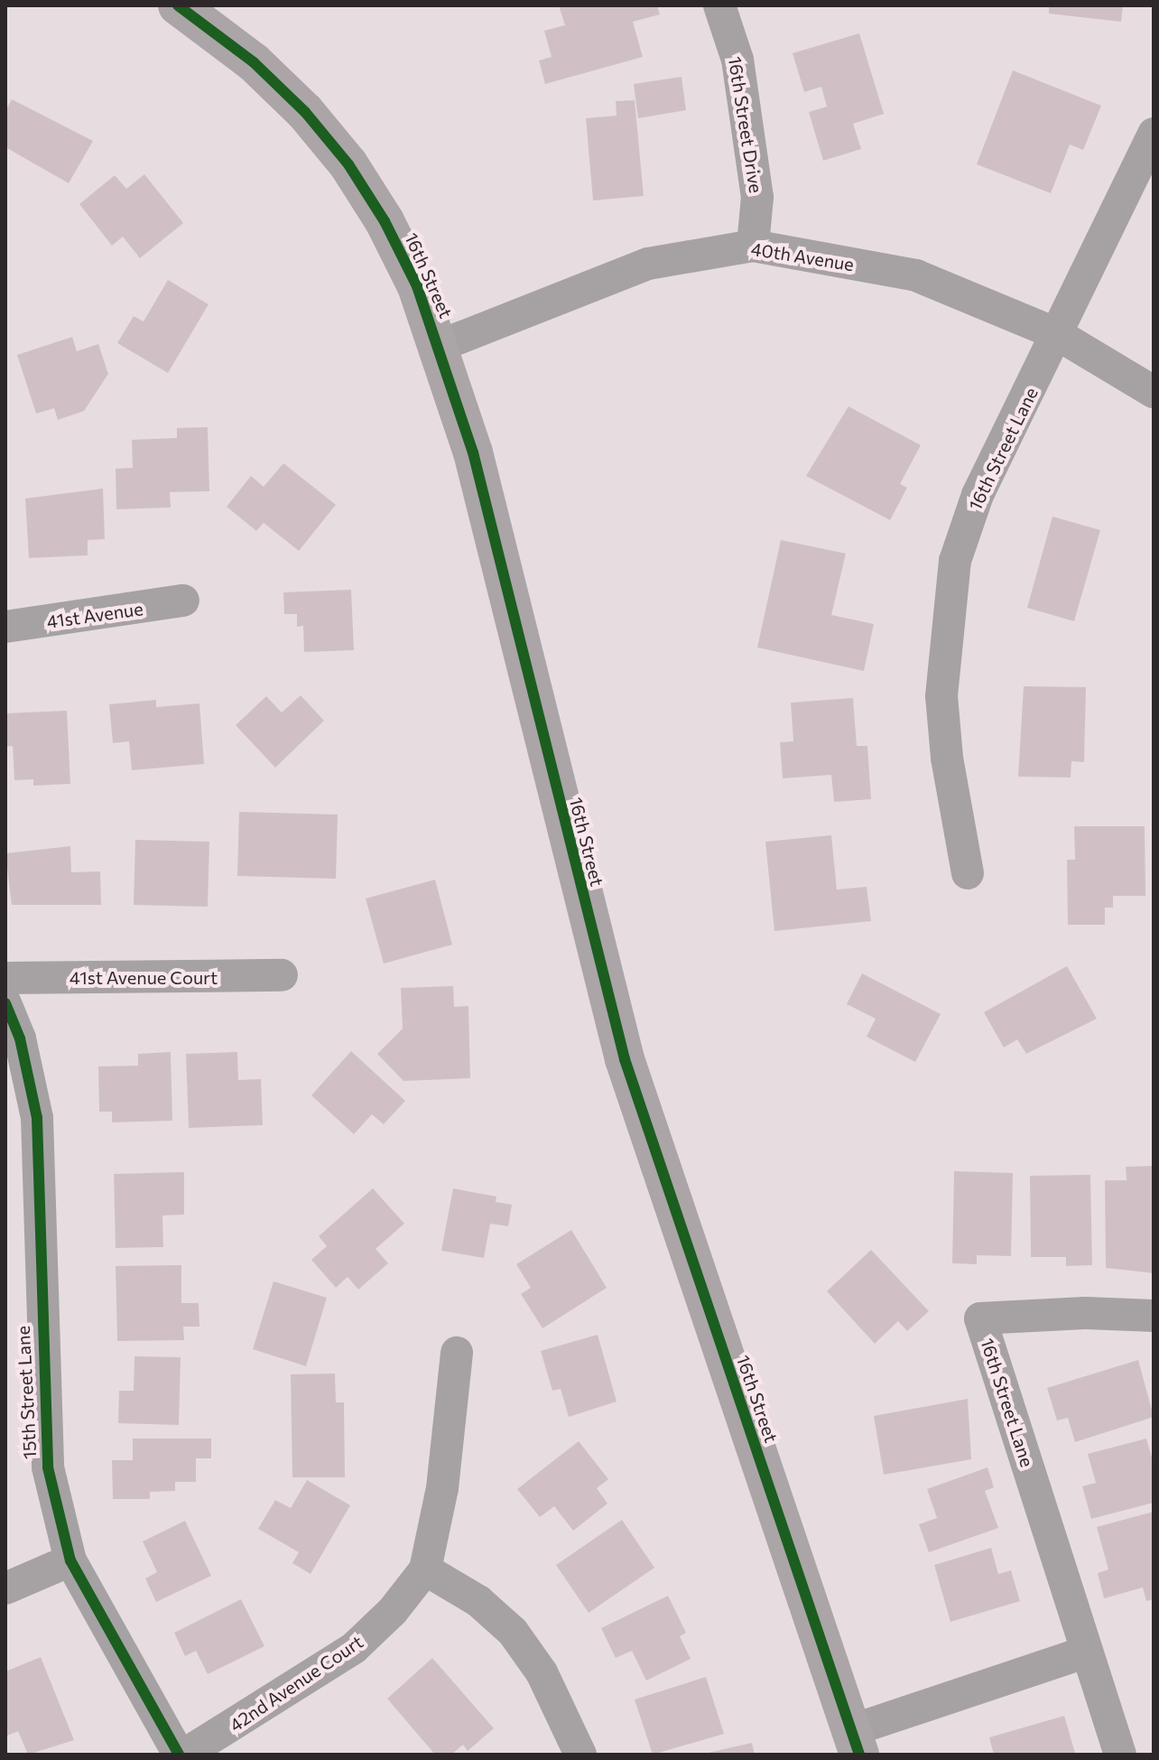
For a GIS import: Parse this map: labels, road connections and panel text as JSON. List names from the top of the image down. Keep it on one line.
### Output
{"streets":{"main road":["16th Street"],"street":["16th Street Drive","40th Avenue","16th Street Lane","41st Avenue","41st Avenue Court","15th Street Lane","42nd Avenue Court"]},"crossings":[["16th Street Drive","40th Avenue"],["40th Avenue","16th Street"],["40th Avenue","16th Street Lane"],["15th Street Lane","42nd Avenue Court"]]}
